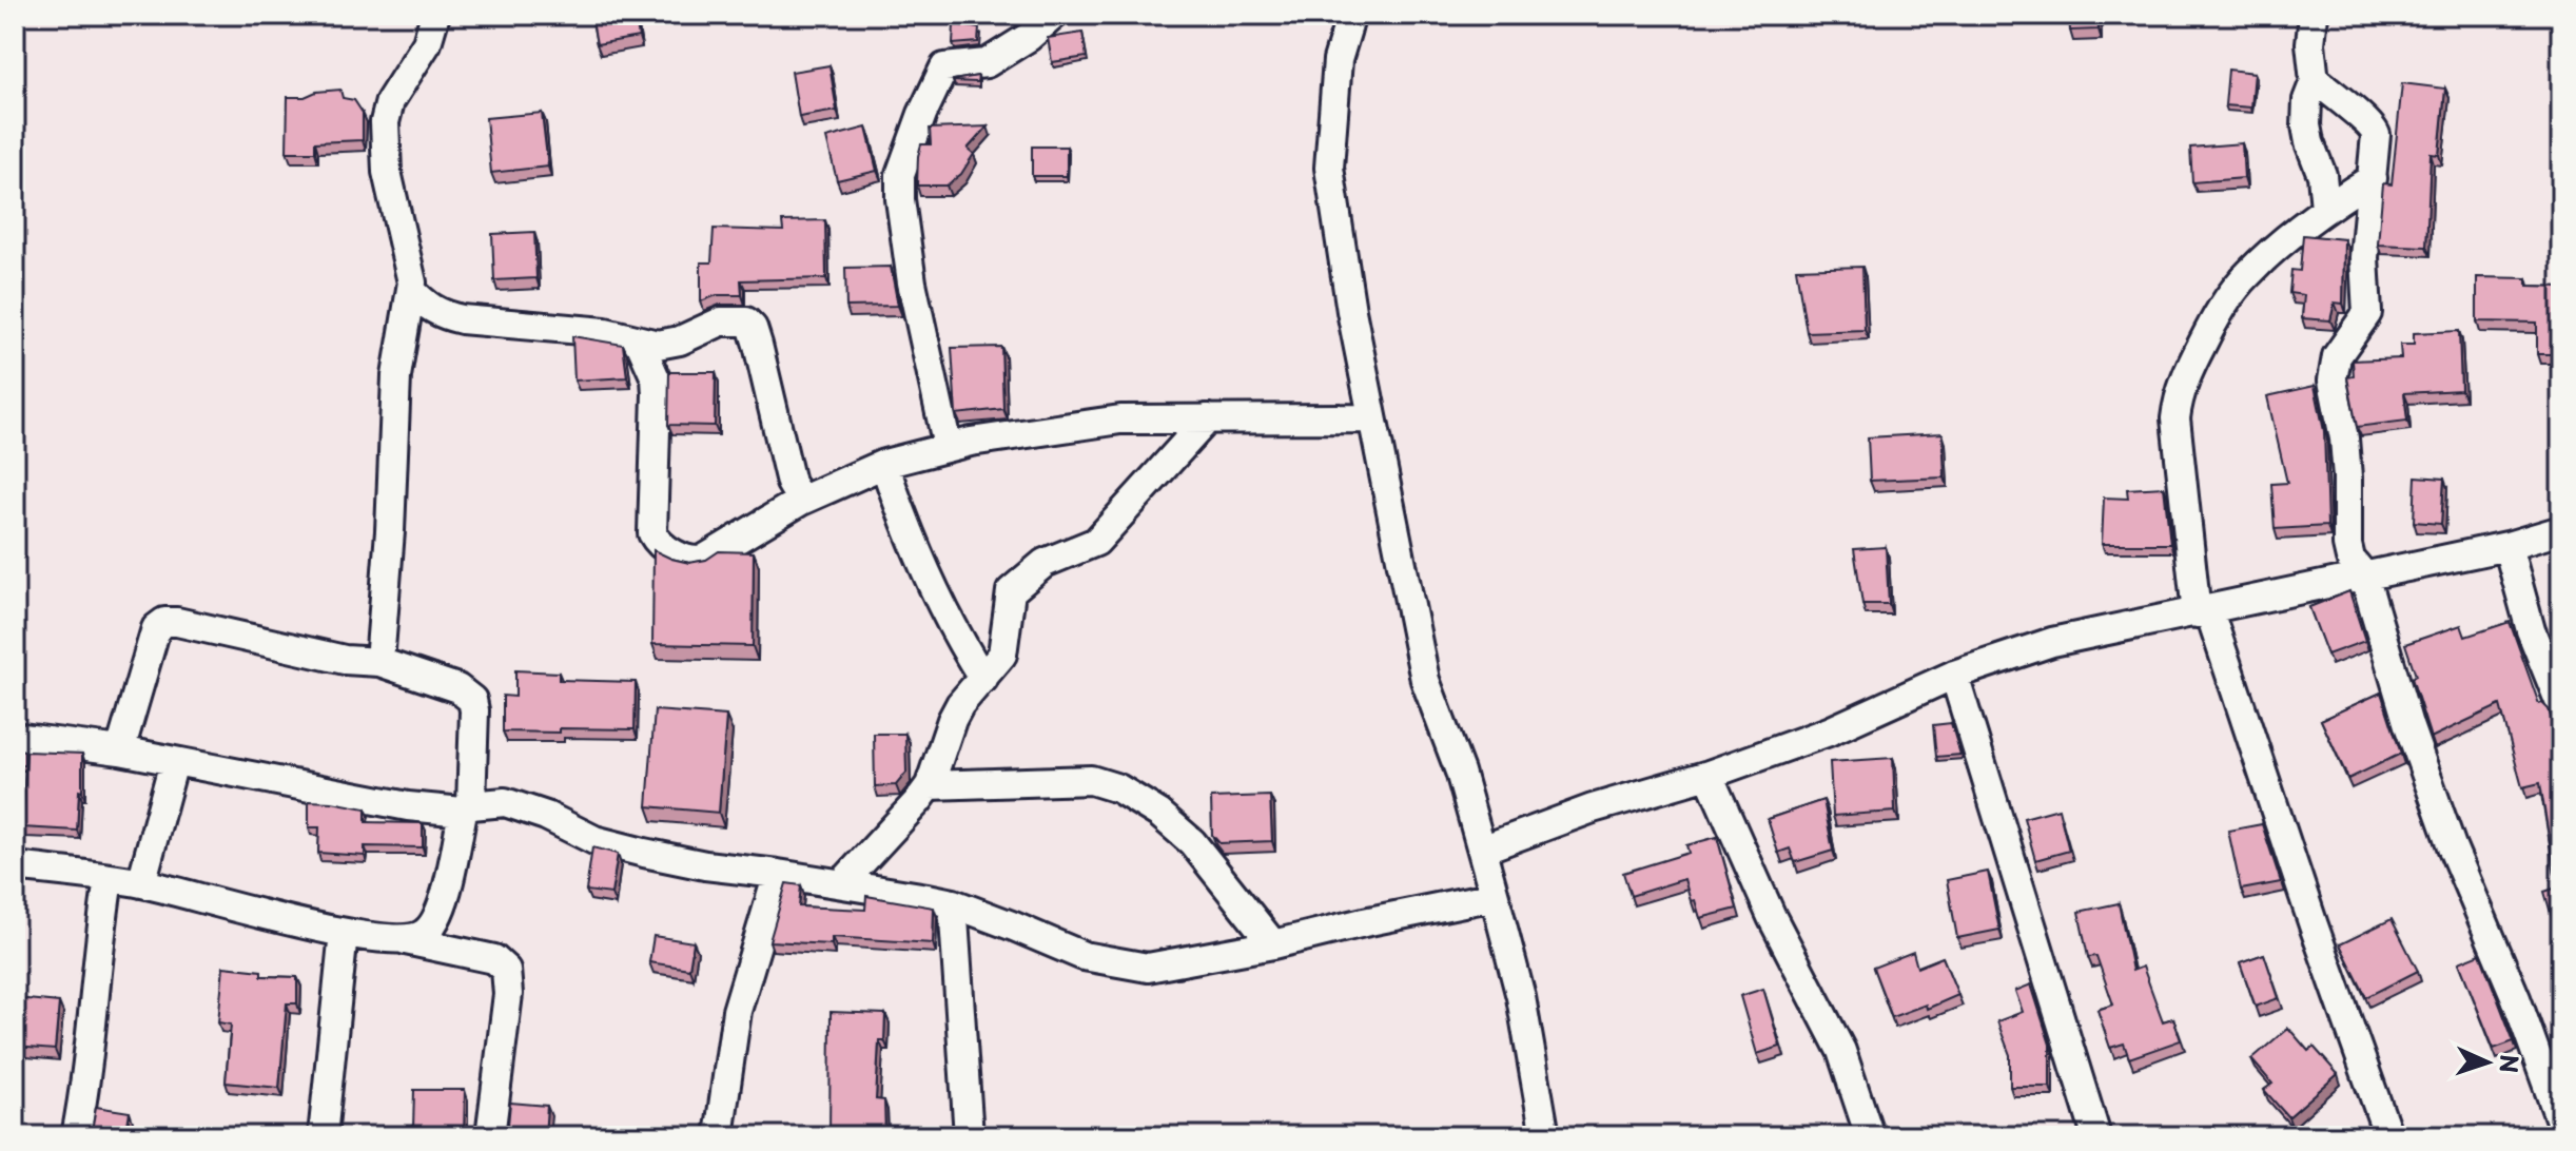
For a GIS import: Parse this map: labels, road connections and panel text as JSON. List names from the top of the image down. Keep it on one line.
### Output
{"north":"right"}
